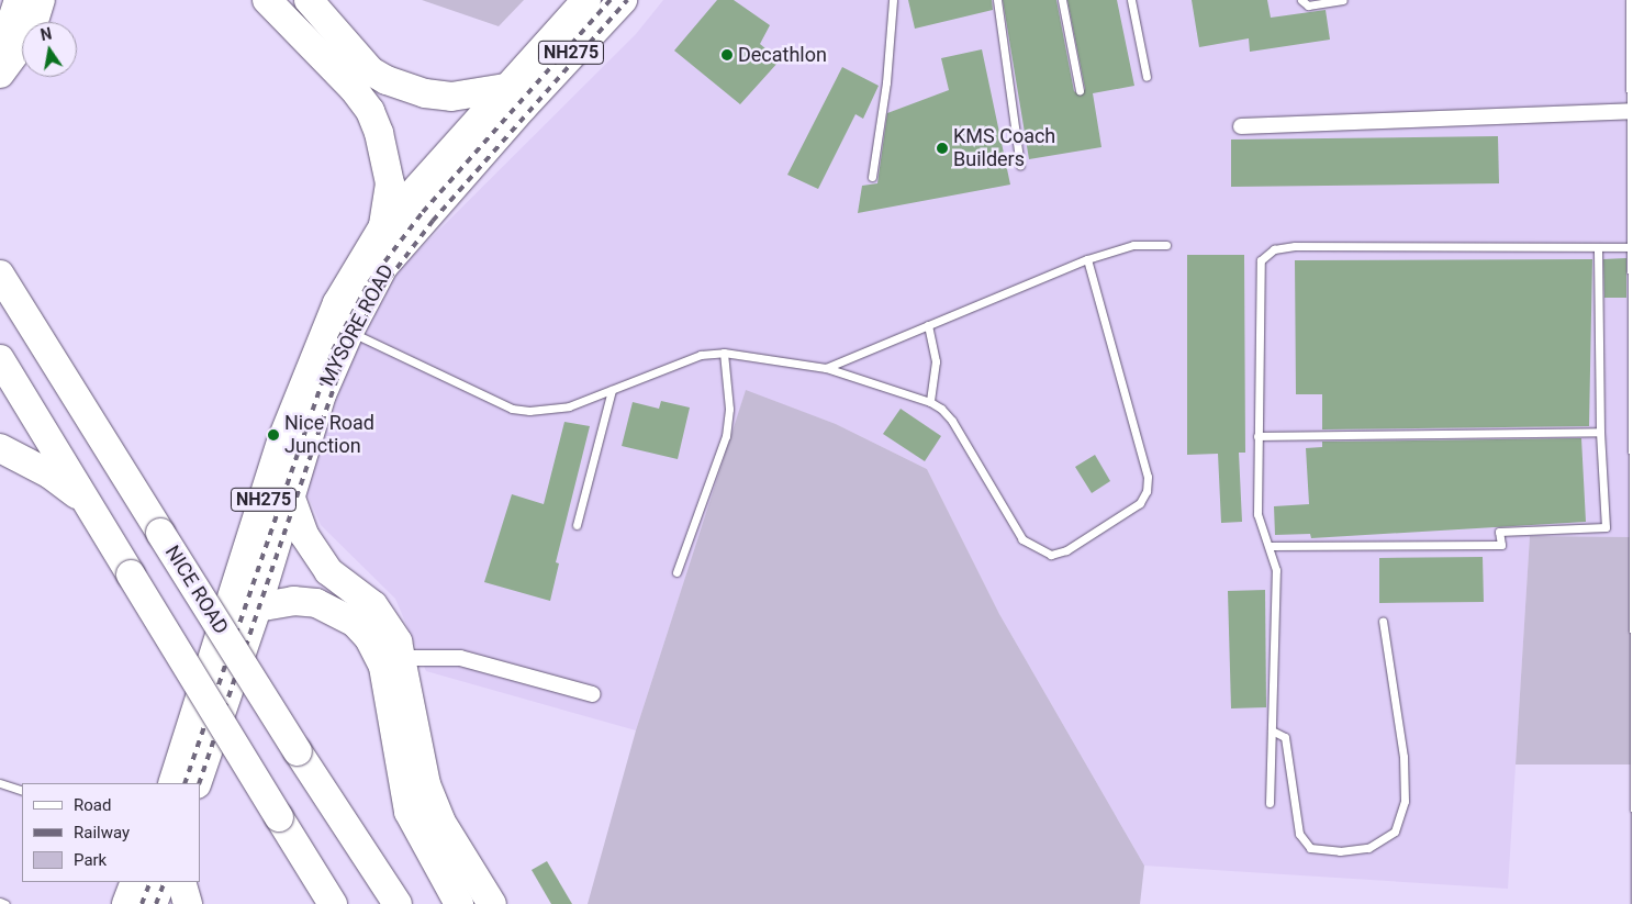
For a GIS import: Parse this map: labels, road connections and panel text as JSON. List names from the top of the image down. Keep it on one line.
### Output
{"streets":{"highway":["NH275","MYSORE ROAD","NICE ROAD"]},"places":["Decathlon","KMS Coach Builders","Nice Road Junction"],"legend":["Road","Railway","Park"],"north":"top"}
